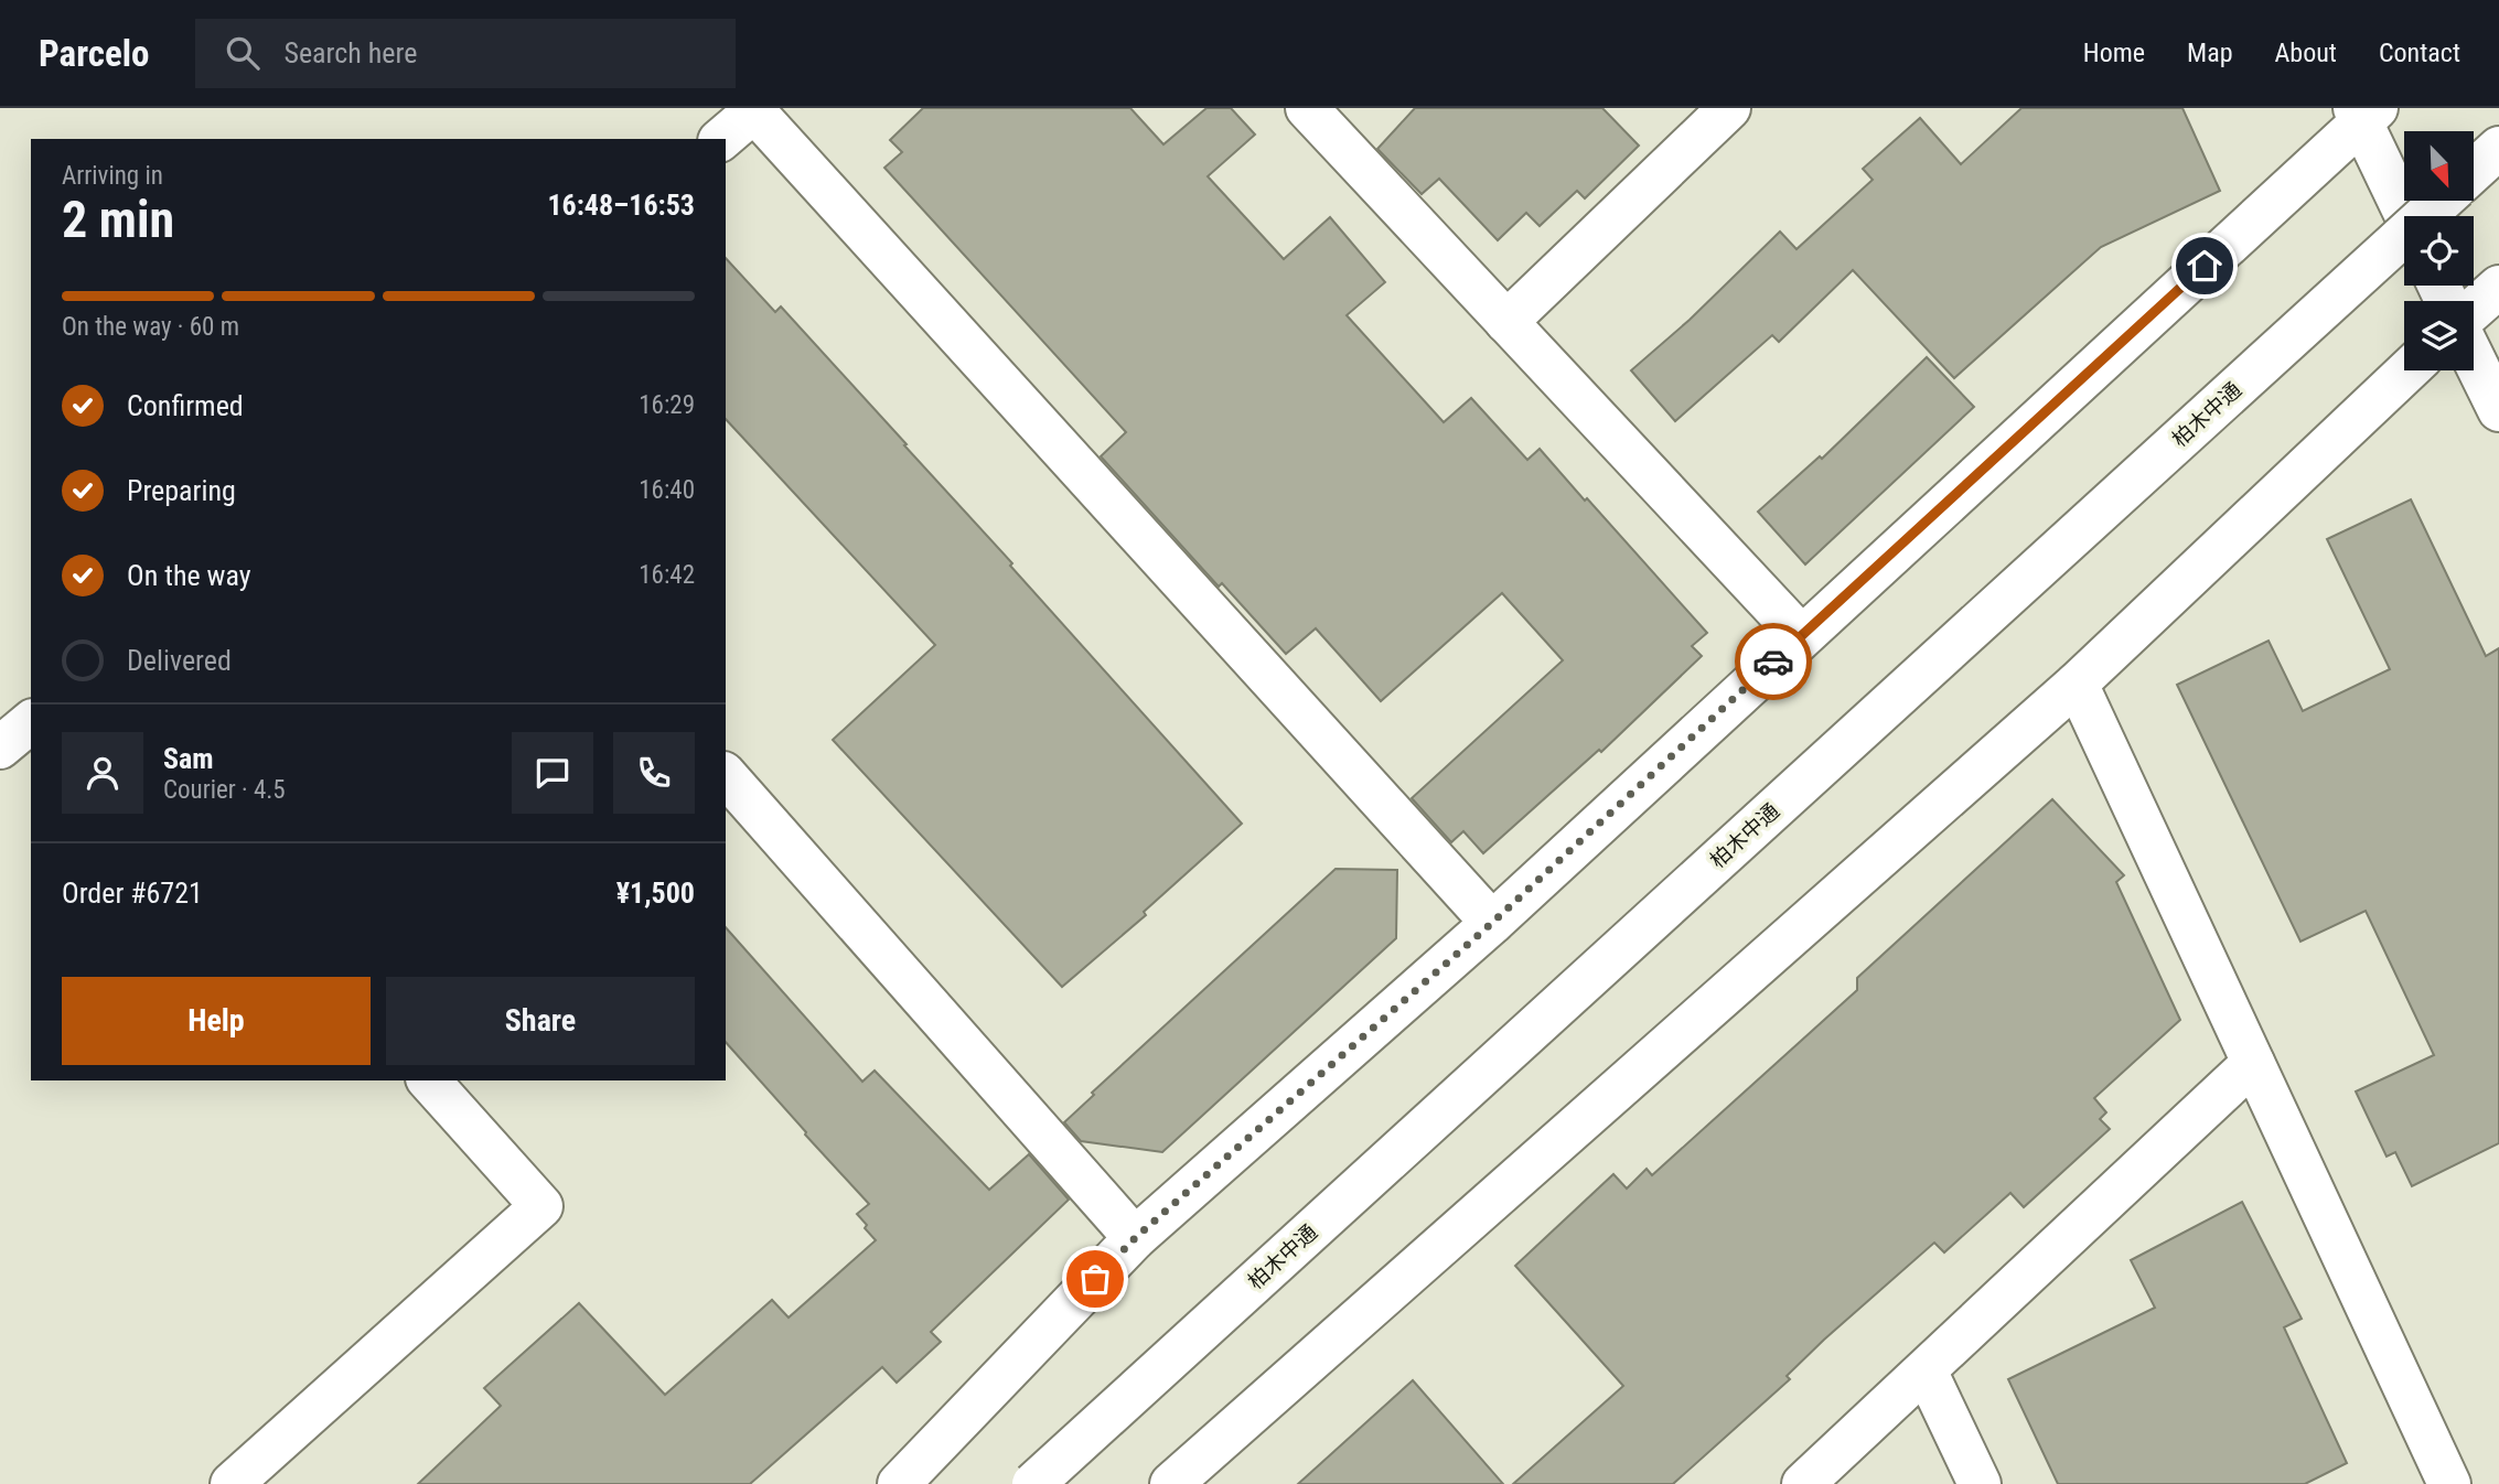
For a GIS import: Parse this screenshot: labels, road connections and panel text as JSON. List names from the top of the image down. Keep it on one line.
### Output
{"streets":{"street":["柏木中通"]},"north":"bottom right","page":{"header":"Parcelo","search":"Search here","nav":["Home","Map","About","Contact"],"heading":["2 min","Arriving in","16:48–16:53"],"panel":["Sam","Courier · 4.5","Order #6721","¥1,500"],"bar":"On the way · 60 m","list":[["Confirmed","16:29"],["Preparing","16:40"],["On the way","16:42"],"Delivered"],"buttons":["Help","Share"]}}
